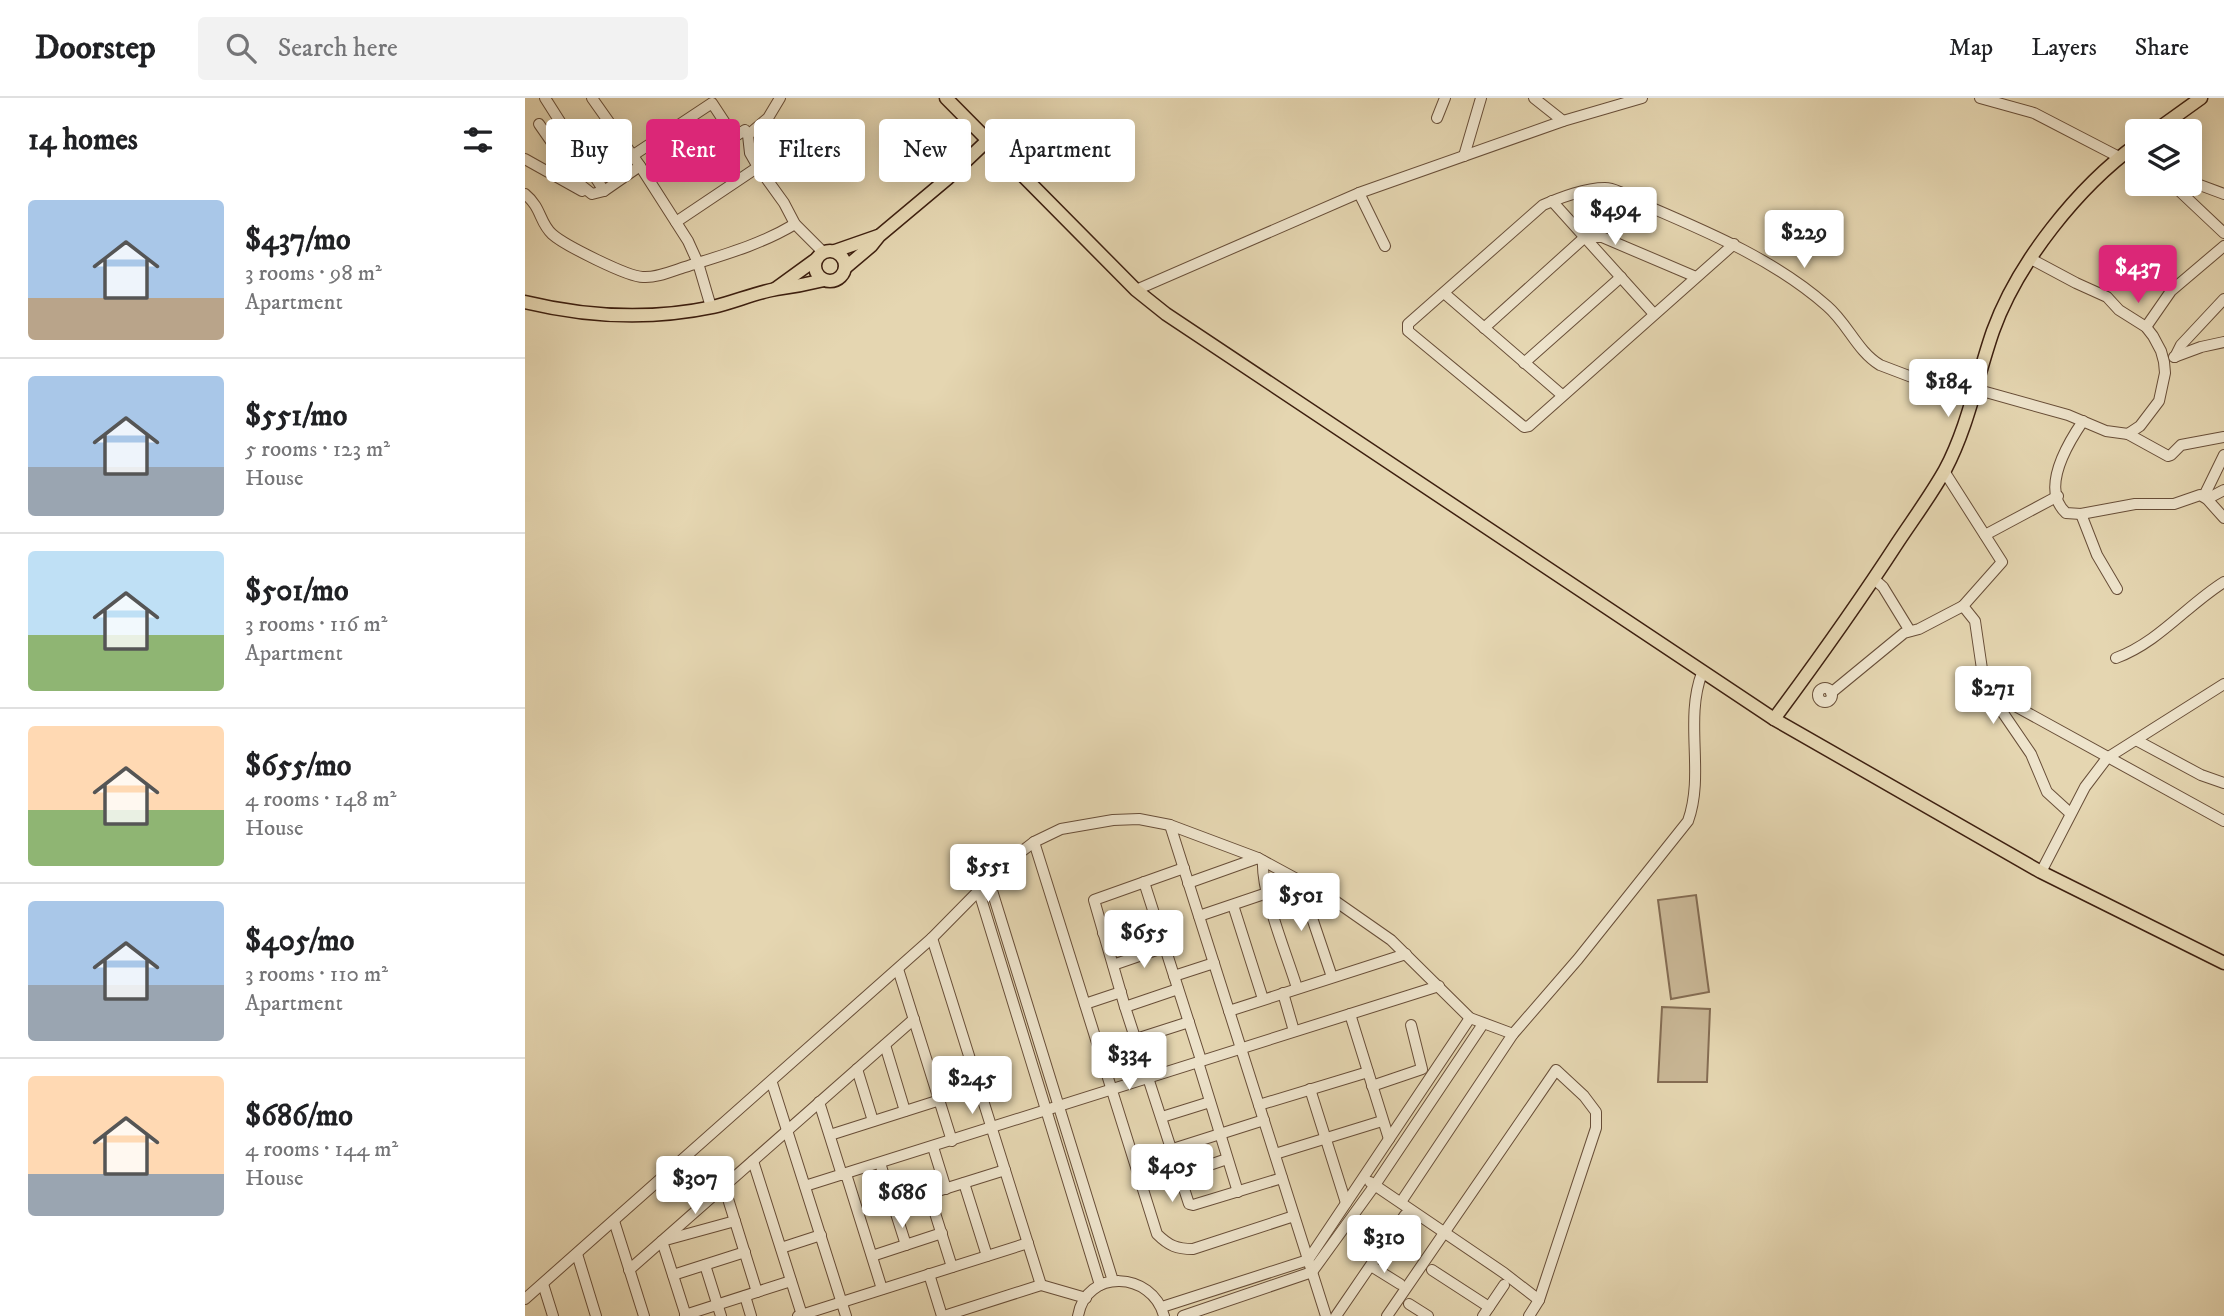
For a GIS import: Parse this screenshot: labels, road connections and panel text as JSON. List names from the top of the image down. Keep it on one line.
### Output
{"page":{"header":"Doorstep","search":"Search here","nav":["Map","Layers","Share"],"heading":"14 homes","chip":["Buy","Rent","Filters","New","Apartment"],"list":[{"name":"$437/mo","note":"3 rooms · 98 m² · Apartment"},{"name":"$551/mo","note":"5 rooms · 123 m² · House"},{"name":"$501/mo","note":"3 rooms · 116 m² · Apartment"},{"name":"$655/mo","note":"4 rooms · 148 m² · House"},{"name":"$405/mo","note":"3 rooms · 110 m² · Apartment"},{"name":"$686/mo","note":"4 rooms · 144 m² · House"}],"price":["$494","$229","$437","$184","$271","$551","$501","$655","$334","$245","$405","$307","$686","$310"]}}
